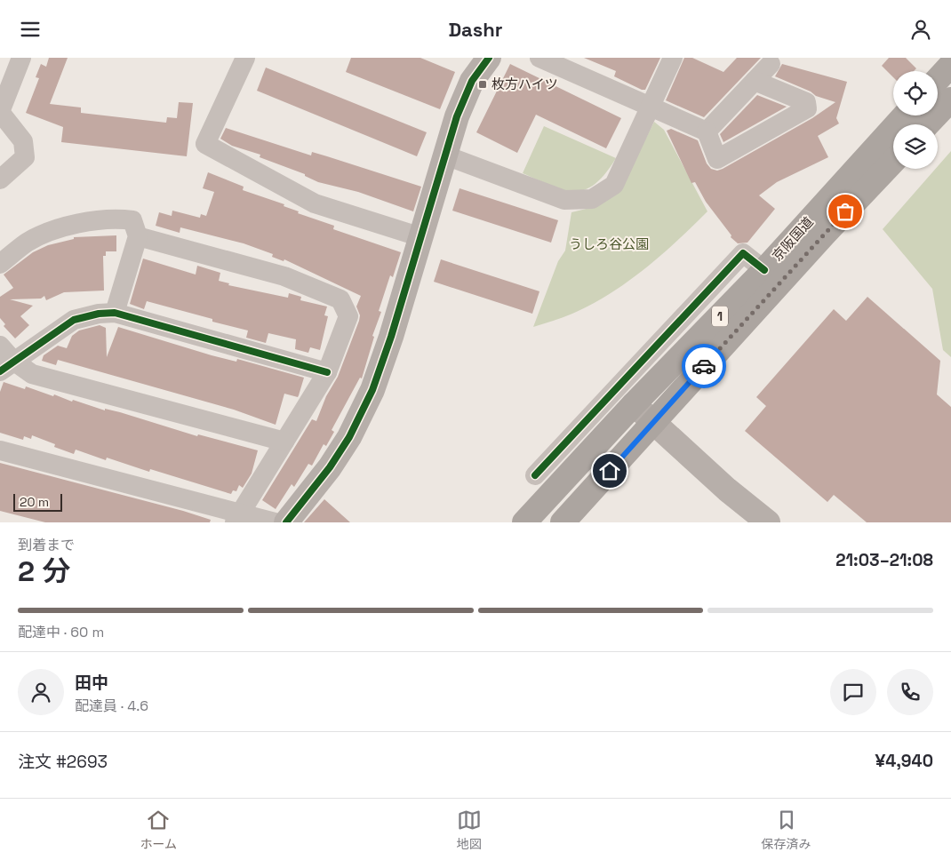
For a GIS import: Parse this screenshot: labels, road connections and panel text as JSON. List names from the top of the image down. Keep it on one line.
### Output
{"streets":{"highway":["京阪国道","1"]},"parks":["うしろ谷公園"],"places":{"transit":["枚方ハイツ"]},"scale_bar":"20 m","page":{"header":"Dashr","scale":"20 m","heading":["2 分","到着まで","21:03–21:08"],"panel":["田中","配達員 · 4.6","注文 #2693","¥4,940"],"bar":"配達中 · 60 m","tabs":["ホーム","地図","保存済み"]}}
